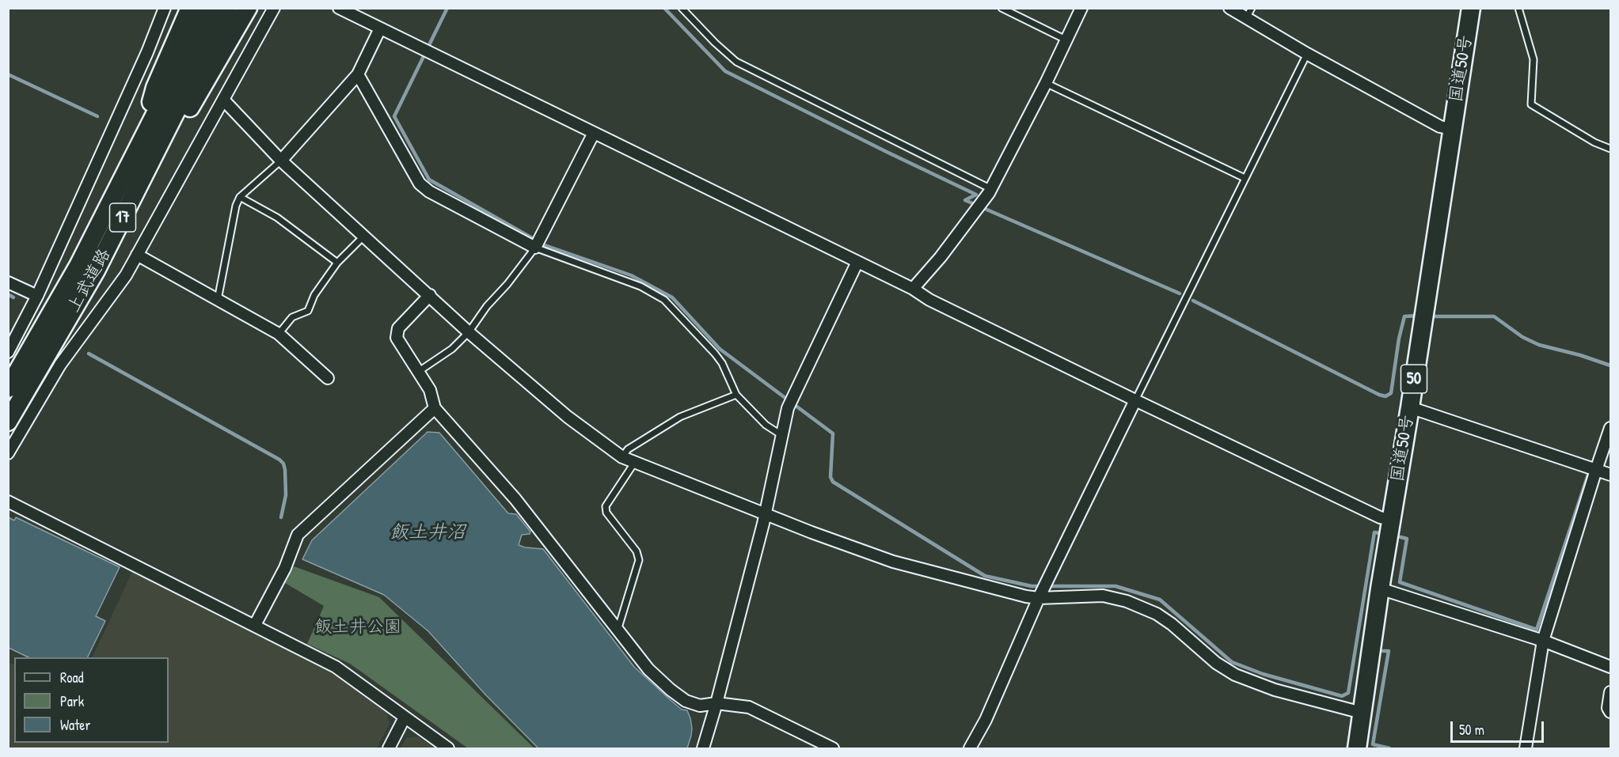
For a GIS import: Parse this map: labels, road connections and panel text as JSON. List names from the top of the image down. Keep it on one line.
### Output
{"streets":{"highway":["国道50号","17","上武道路","50"]},"water":["飯土井沼"],"parks":["飯土井公園"],"legend":["Road","Park","Water"],"scale_bar":"50 m"}
